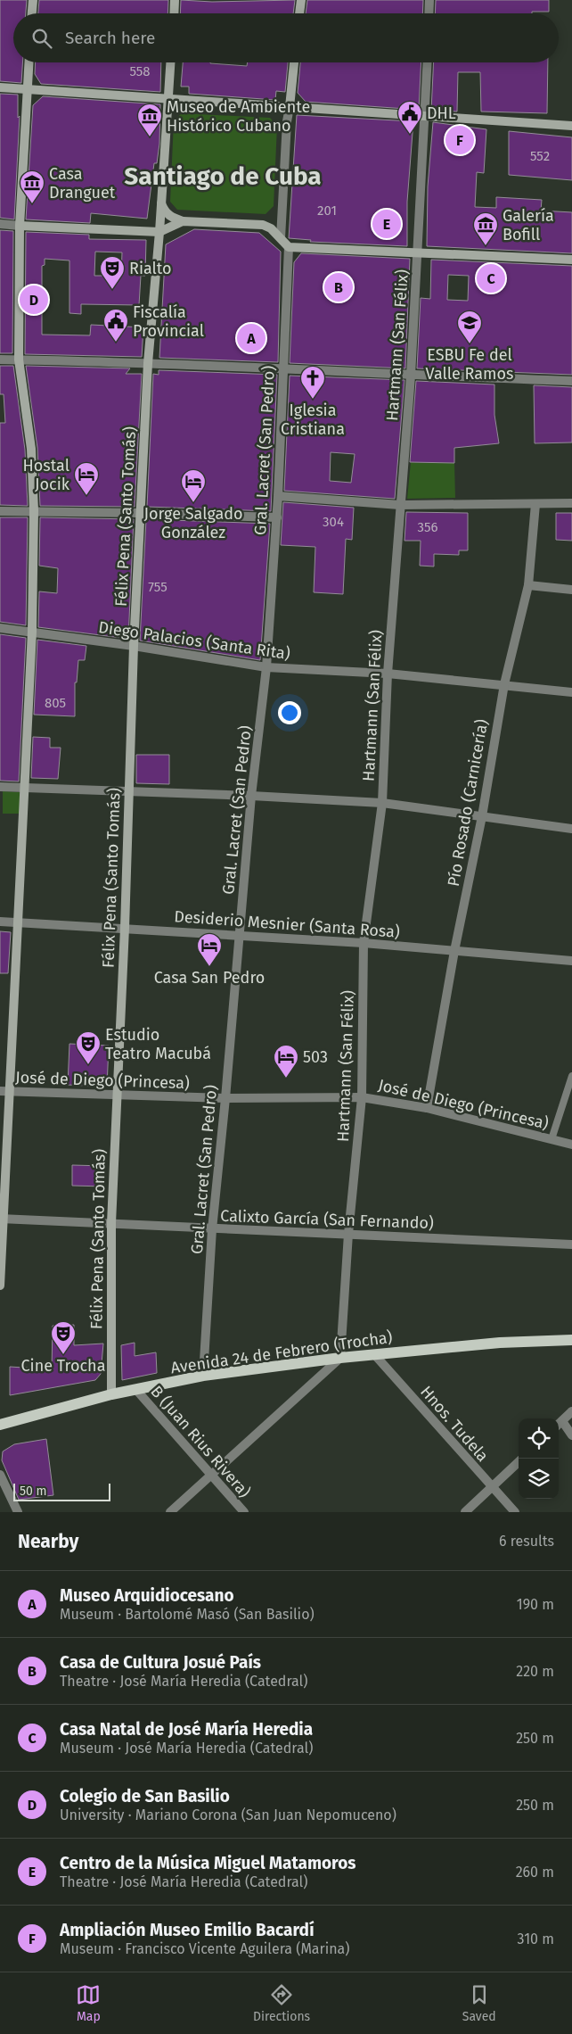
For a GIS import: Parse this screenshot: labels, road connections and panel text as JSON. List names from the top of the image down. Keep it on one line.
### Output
{"streets":{"main road":["Avenida 24 de Febrero (Trocha)"],"street":["Hartmann (San Félix)","Gral. Lacret (San Pedro)","Félix Pena (Santo Tomás)","Diego Palacios (Santa Rita)","Pío Rosado (Carnicería)","Desiderio Mesnier (Santa Rosa)","José de Diego (Princesa)","Calixto García (San Fernando)","Hnos. Tudela","B (Juan Rius Rivera)"]},"crossings":[["Hartmann (San Félix)","Diego Palacios (Santa Rita)"],["Hartmann (San Félix)","Desiderio Mesnier (Santa Rosa)"],["Hartmann (San Félix)","José de Diego (Princesa)"],["Hartmann (San Félix)","Calixto García (San Fernando)"],["Hartmann (San Félix)","Avenida 24 de Febrero (Trocha)"],["Gral. Lacret (San Pedro)","Diego Palacios (Santa Rita)"],["Gral. Lacret (San Pedro)","Desiderio Mesnier (Santa Rosa)"],["Gral. Lacret (San Pedro)","José de Diego (Princesa)"],["Gral. Lacret (San Pedro)","Calixto García (San Fernando)"],["Gral. Lacret (San Pedro)","Avenida 24 de Febrero (Trocha)"],["Félix Pena (Santo Tomás)","Diego Palacios (Santa Rita)"],["Félix Pena (Santo Tomás)","Desiderio Mesnier (Santa Rosa)"],["Félix Pena (Santo Tomás)","José de Diego (Princesa)"],["Félix Pena (Santo Tomás)","Calixto García (San Fernando)"],["Félix Pena (Santo Tomás)","Avenida 24 de Febrero (Trocha)"],["Diego Palacios (Santa Rita)","Pío Rosado (Carnicería)"],["Pío Rosado (Carnicería)","Desiderio Mesnier (Santa Rosa)"],["Pío Rosado (Carnicería)","José de Diego (Princesa)"],["Avenida 24 de Febrero (Trocha)","Hnos. Tudela"],["Avenida 24 de Febrero (Trocha)","B (Juan Rius Rivera)"]],"districts":["Santiago de Cuba"],"places":{"public building":["DHL","Fiscalía Provincial"],"museum":["Museo de Ambiente Histórico Cubano","Casa Dranguet","Galería Bofill"],"theatre":["Rialto","Estudio Teatro Macubá","Cine Trocha"],"school or university":["ESBU Fe del Valle Ramos"],"church":["Iglesia Cristiana"],"hotel":["Hostal Jocik","Jorge Salgado González","Casa San Pedro","503"]},"house_numbers":["558","552","201","304","356","755","805"],"scale_bar":"50 m","page":{"search":"Search here","pins":["F","E","C","B","D","A"],"scale":"50 m","heading":["Nearby","6 results"],"list":[{"mark":"A","name":"Museo Arquidiocesano","note":"Museum · Bartolomé Masó (San Basilio)","value":"190 m"},{"mark":"B","name":"Casa de Cultura Josué País","note":"Theatre · José María Heredia (Catedral)","value":"220 m"},{"mark":"C","name":"Casa Natal de José María Heredia","note":"Museum · José María Heredia (Catedral)","value":"250 m"},{"mark":"D","name":"Colegio de San Basilio","note":"University · Mariano Corona (San Juan Nepomuceno)","value":"250 m"},{"mark":"E","name":"Centro de la Música Miguel Matamoros","note":"Theatre · José María Heredia (Catedral)","value":"260 m"},{"mark":"F","name":"Ampliación Museo Emilio Bacardí","note":"Museum · Francisco Vicente Aguilera (Marina)","value":"310 m"}],"nav":["Map","Directions","Saved"]}}
